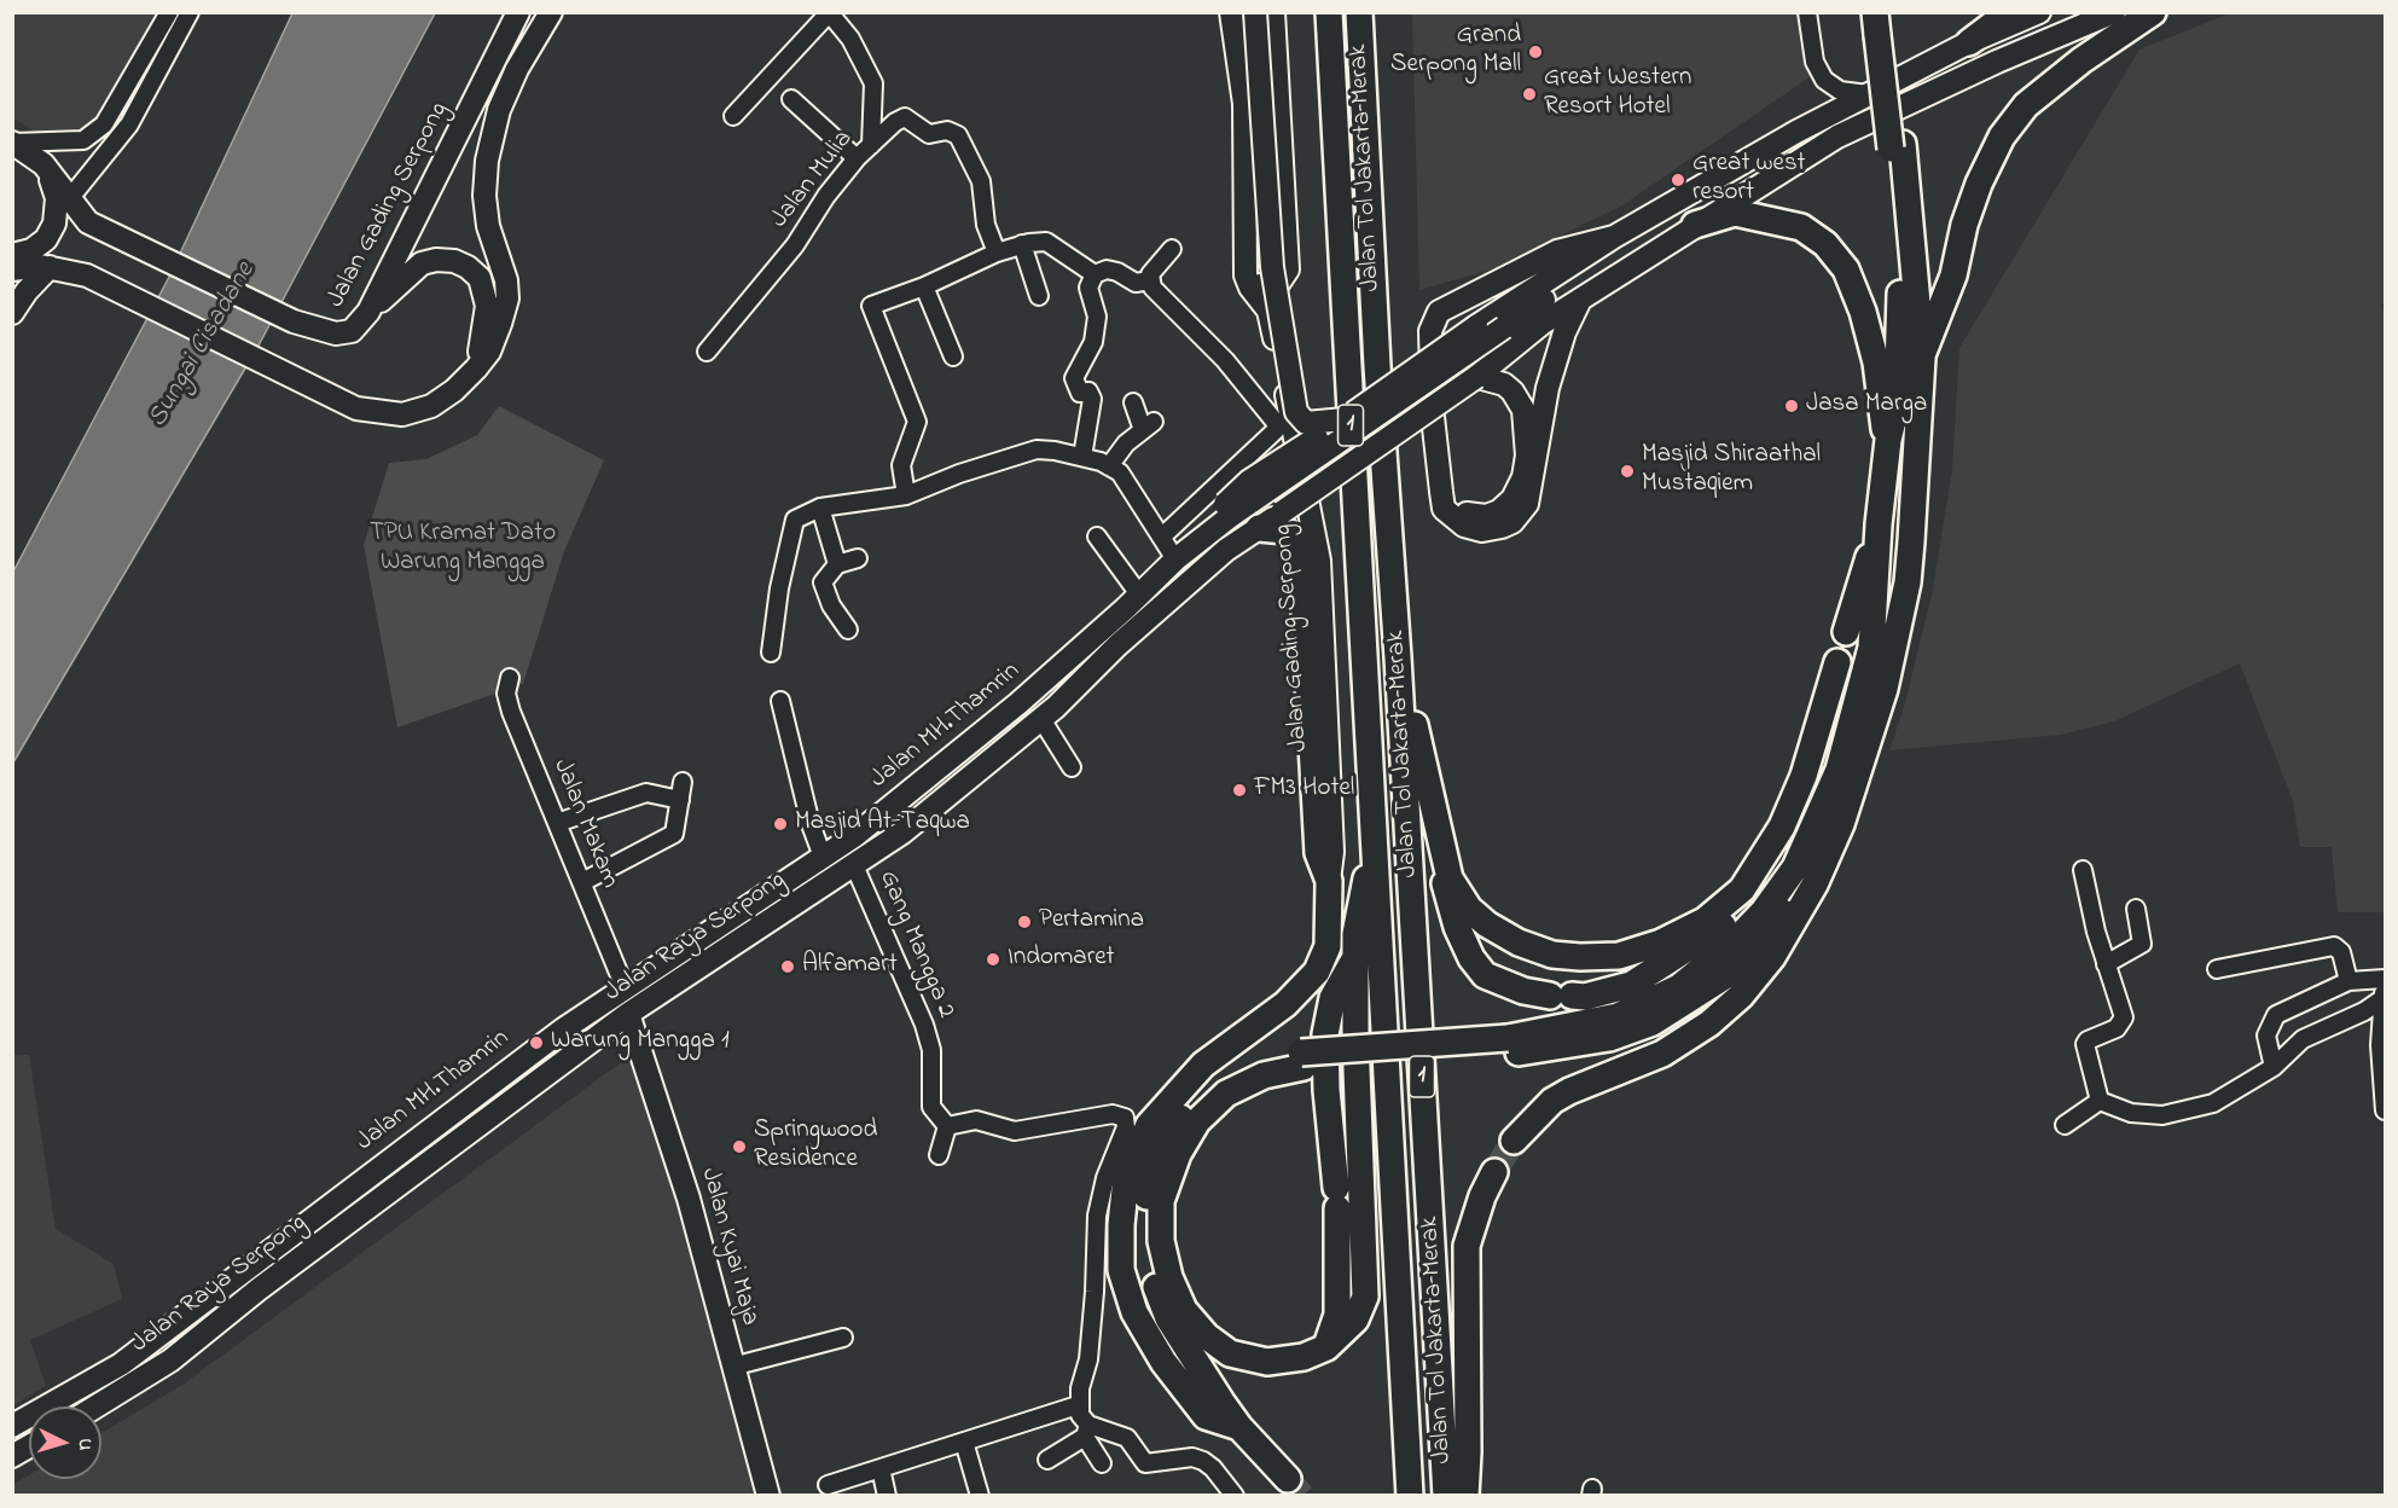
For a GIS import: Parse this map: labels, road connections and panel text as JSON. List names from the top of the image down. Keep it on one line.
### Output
{"streets":{"highway":["Jalan Tol Jakarta–Merak","1"],"main road":["Jalan Gading Serpong","Jalan MH.Thamrin","Jalan Raya Serpong","Jalan Kyai Maja"],"street":["Jalan Mulia","Jalan Makam","Gang Mangga 2"]},"crossings":[["Jalan MH.Thamrin","Jalan Makam"],["Jalan Raya Serpong","Gang Mangga 2"],["Jalan Raya Serpong","Jalan Kyai Maja"]],"water":["Sungai Cisadane"],"parks":["TPU Kramat Dato Warung Mangga"],"places":["Grand Serpong Mall","Great Western Resort Hotel","Great west resort","Jasa Marga","Masjid Shiraathal Mustaqiem","FM3 Hotel","Masjid At-Taqwa","Pertamina","Indomaret","Alfamart","Warung Mangga 1","Springwood Residence"],"north":"right"}
